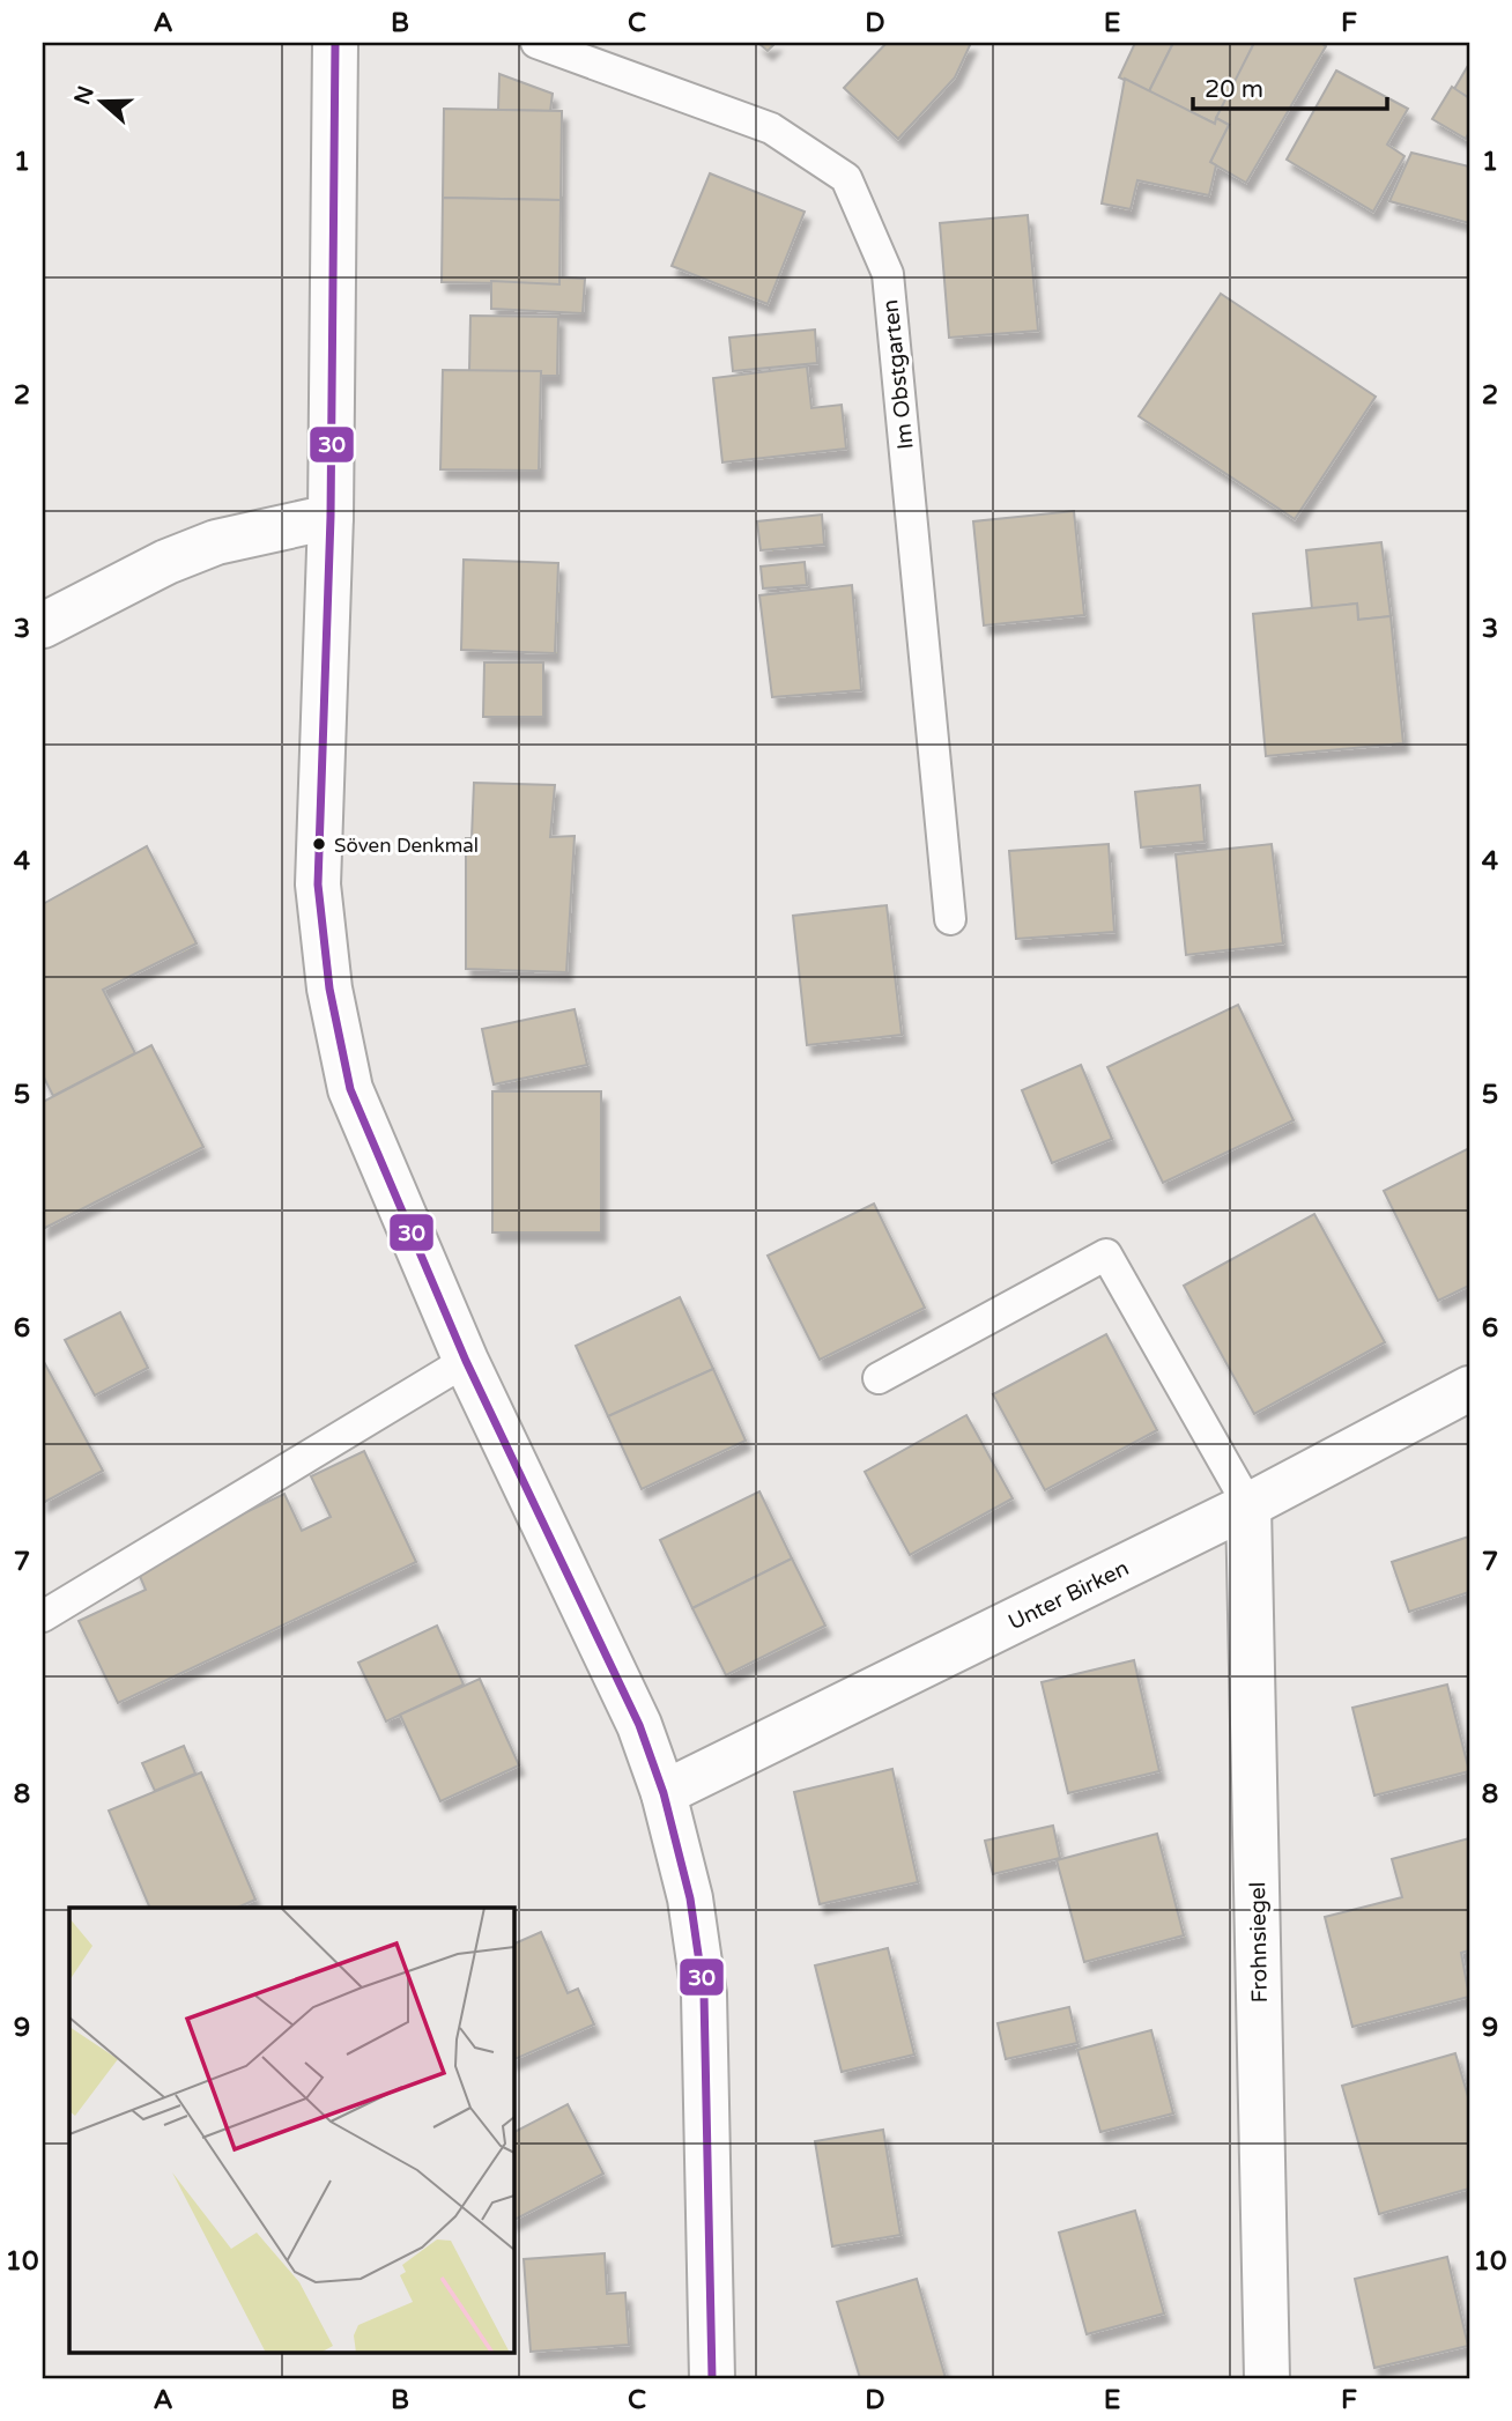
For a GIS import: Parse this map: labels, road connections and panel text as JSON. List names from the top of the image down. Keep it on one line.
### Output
{"streets":{"street":["Unter Birken","Frohnsiegel"],"lane":["Im Obstgarten"]},"crossings":[["Unter Birken","Frohnsiegel"]],"places":["Söven Denkmal"],"lines":["transit line 30"],"scale_bar":"20 m","north":"left","grid":{"columns":["A","B","C","D","E","F"],"rows":["1","2","3","4","5","6","7","8","9","10"]}}
